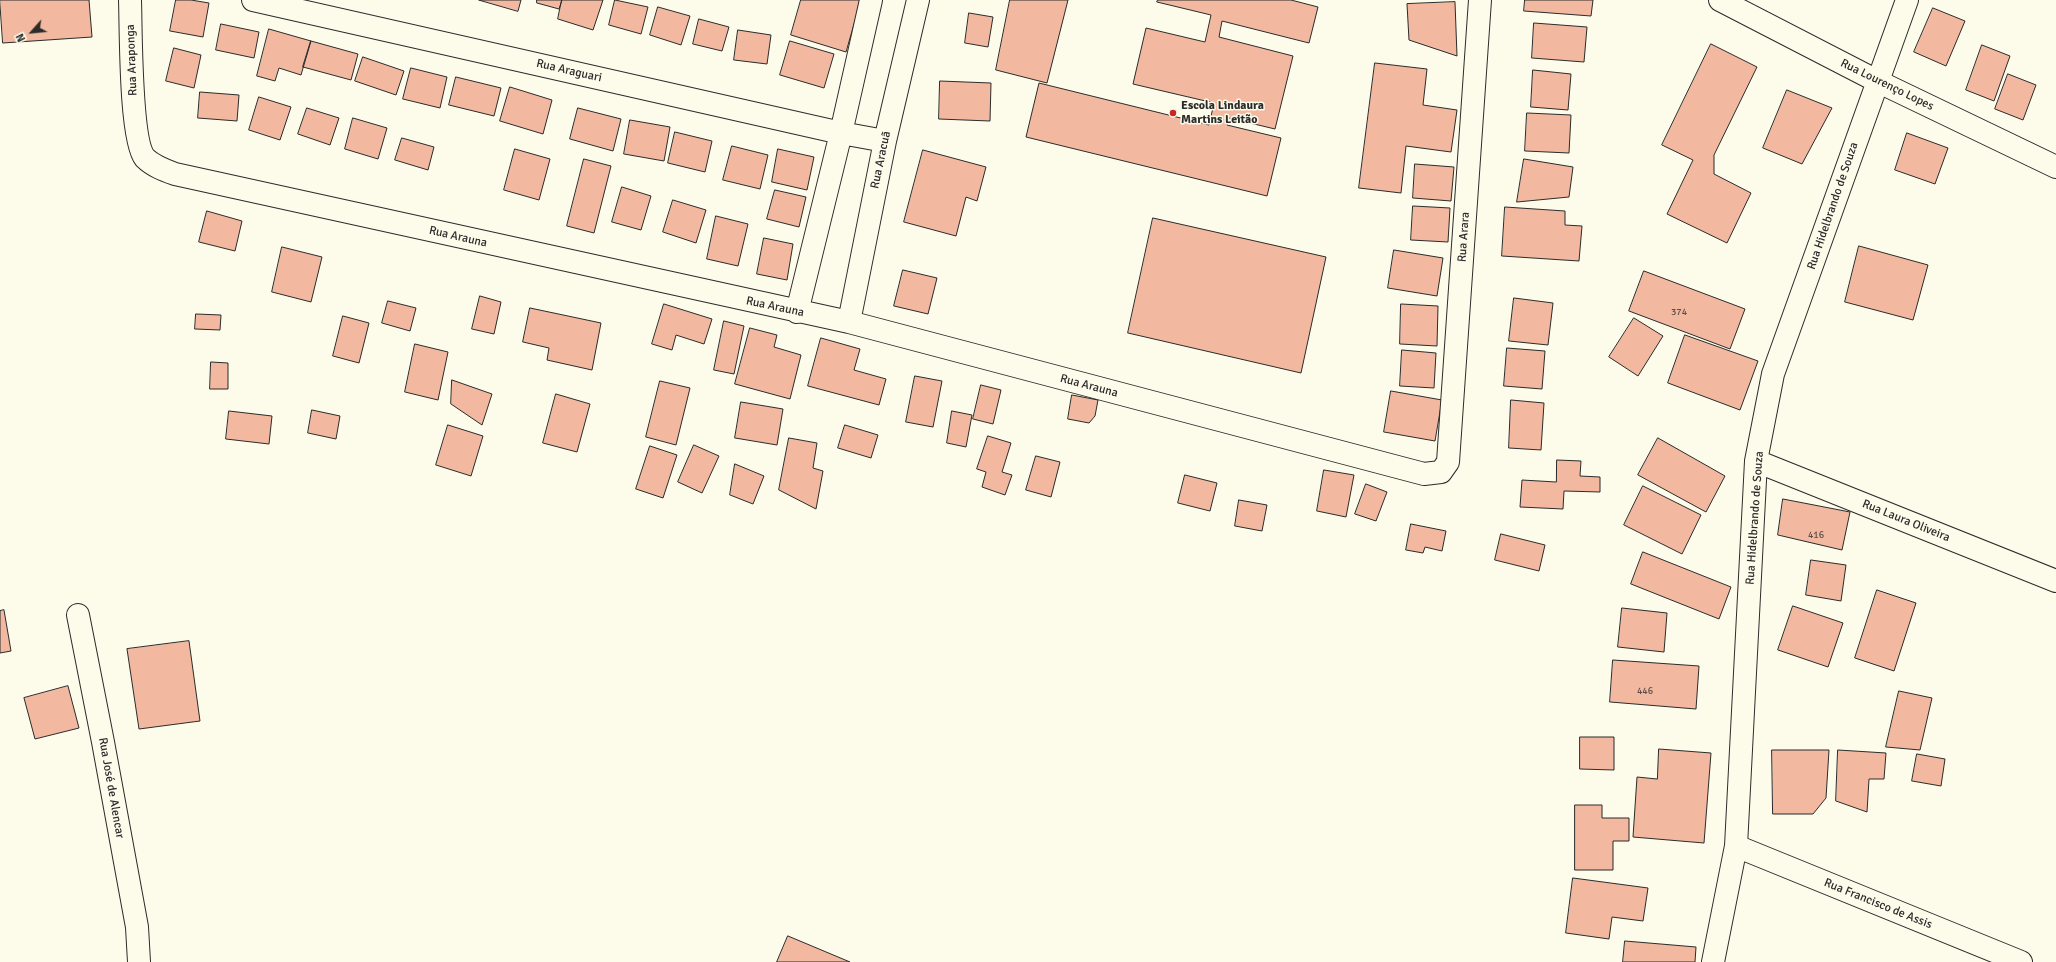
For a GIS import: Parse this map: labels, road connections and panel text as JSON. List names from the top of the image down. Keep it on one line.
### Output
{"streets":{"street":["Rua Araponga","Rua Araguari","Rua Lourenço Lopes","Rua Aracuã","Rua Hidelbrando de Souza","Rua Arauna","Rua Arara","Rua Laura Oliveira","Rua José de Alencar","Rua Francisco de Assis"]},"crossings":[["Rua Araponga","Rua Arauna"],["Rua Araguari","Rua Aracuã"],["Rua Lourenço Lopes","Rua Hidelbrando de Souza"],["Rua Aracuã","Rua Arauna"],["Rua Hidelbrando de Souza","Rua Laura Oliveira"],["Rua Hidelbrando de Souza","Rua Francisco de Assis"],["Rua Arauna","Rua Arara"]],"places":["Escola Lindaura Martins Leitão"],"house_numbers":["374","416","446"],"north":"bottom left"}
